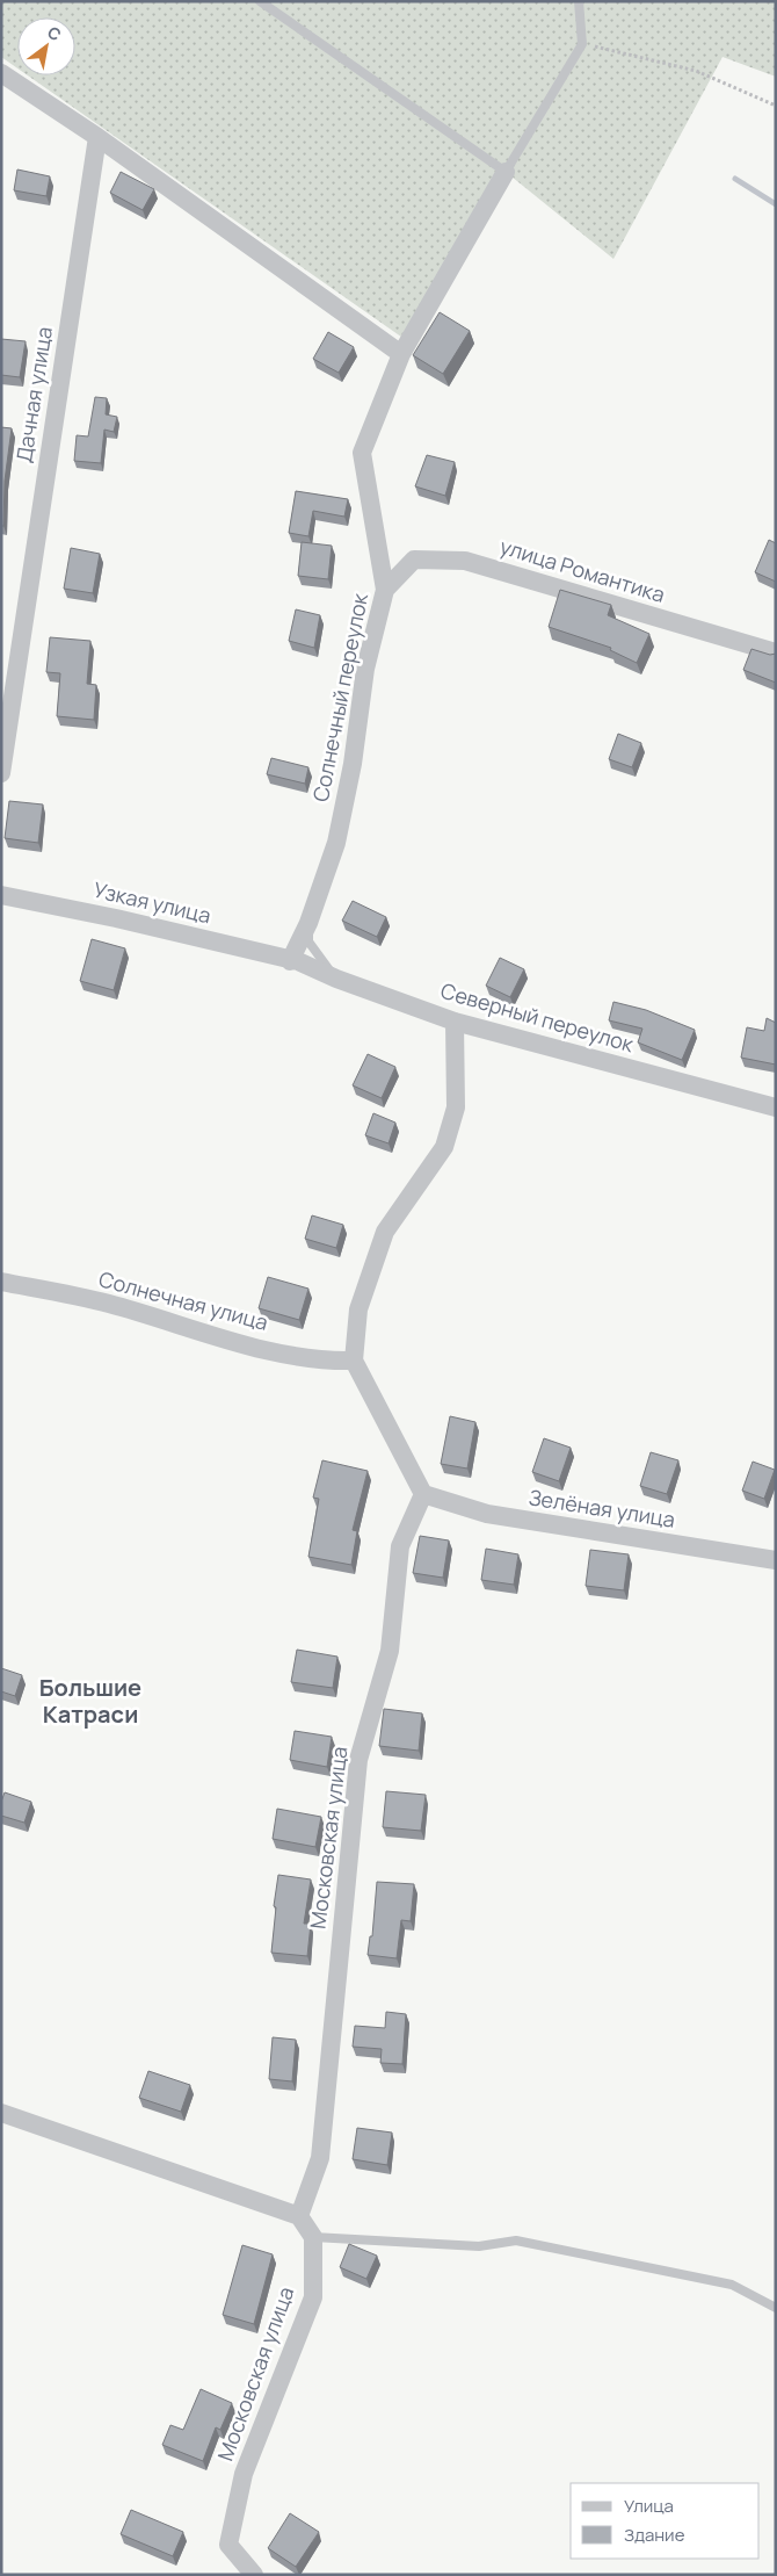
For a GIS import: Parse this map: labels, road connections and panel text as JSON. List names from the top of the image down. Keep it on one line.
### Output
{"streets":{"street":["Дачная улица","улица Романтика","Солнечный переулок","Узкая улица","Северный переулок","Солнечная улица","Зелёная улица","Московская улица"]},"crossings":[["улица Романтика","Солнечный переулок"],["Солнечный переулок","Узкая улица"],["Солнечный переулок","Северный переулок"],["Узкая улица","Северный переулок"],["Зелёная улица","Московская улица"]],"districts":["Большие Катраси"],"legend":["Улица","Здание"],"north":"top right"}
